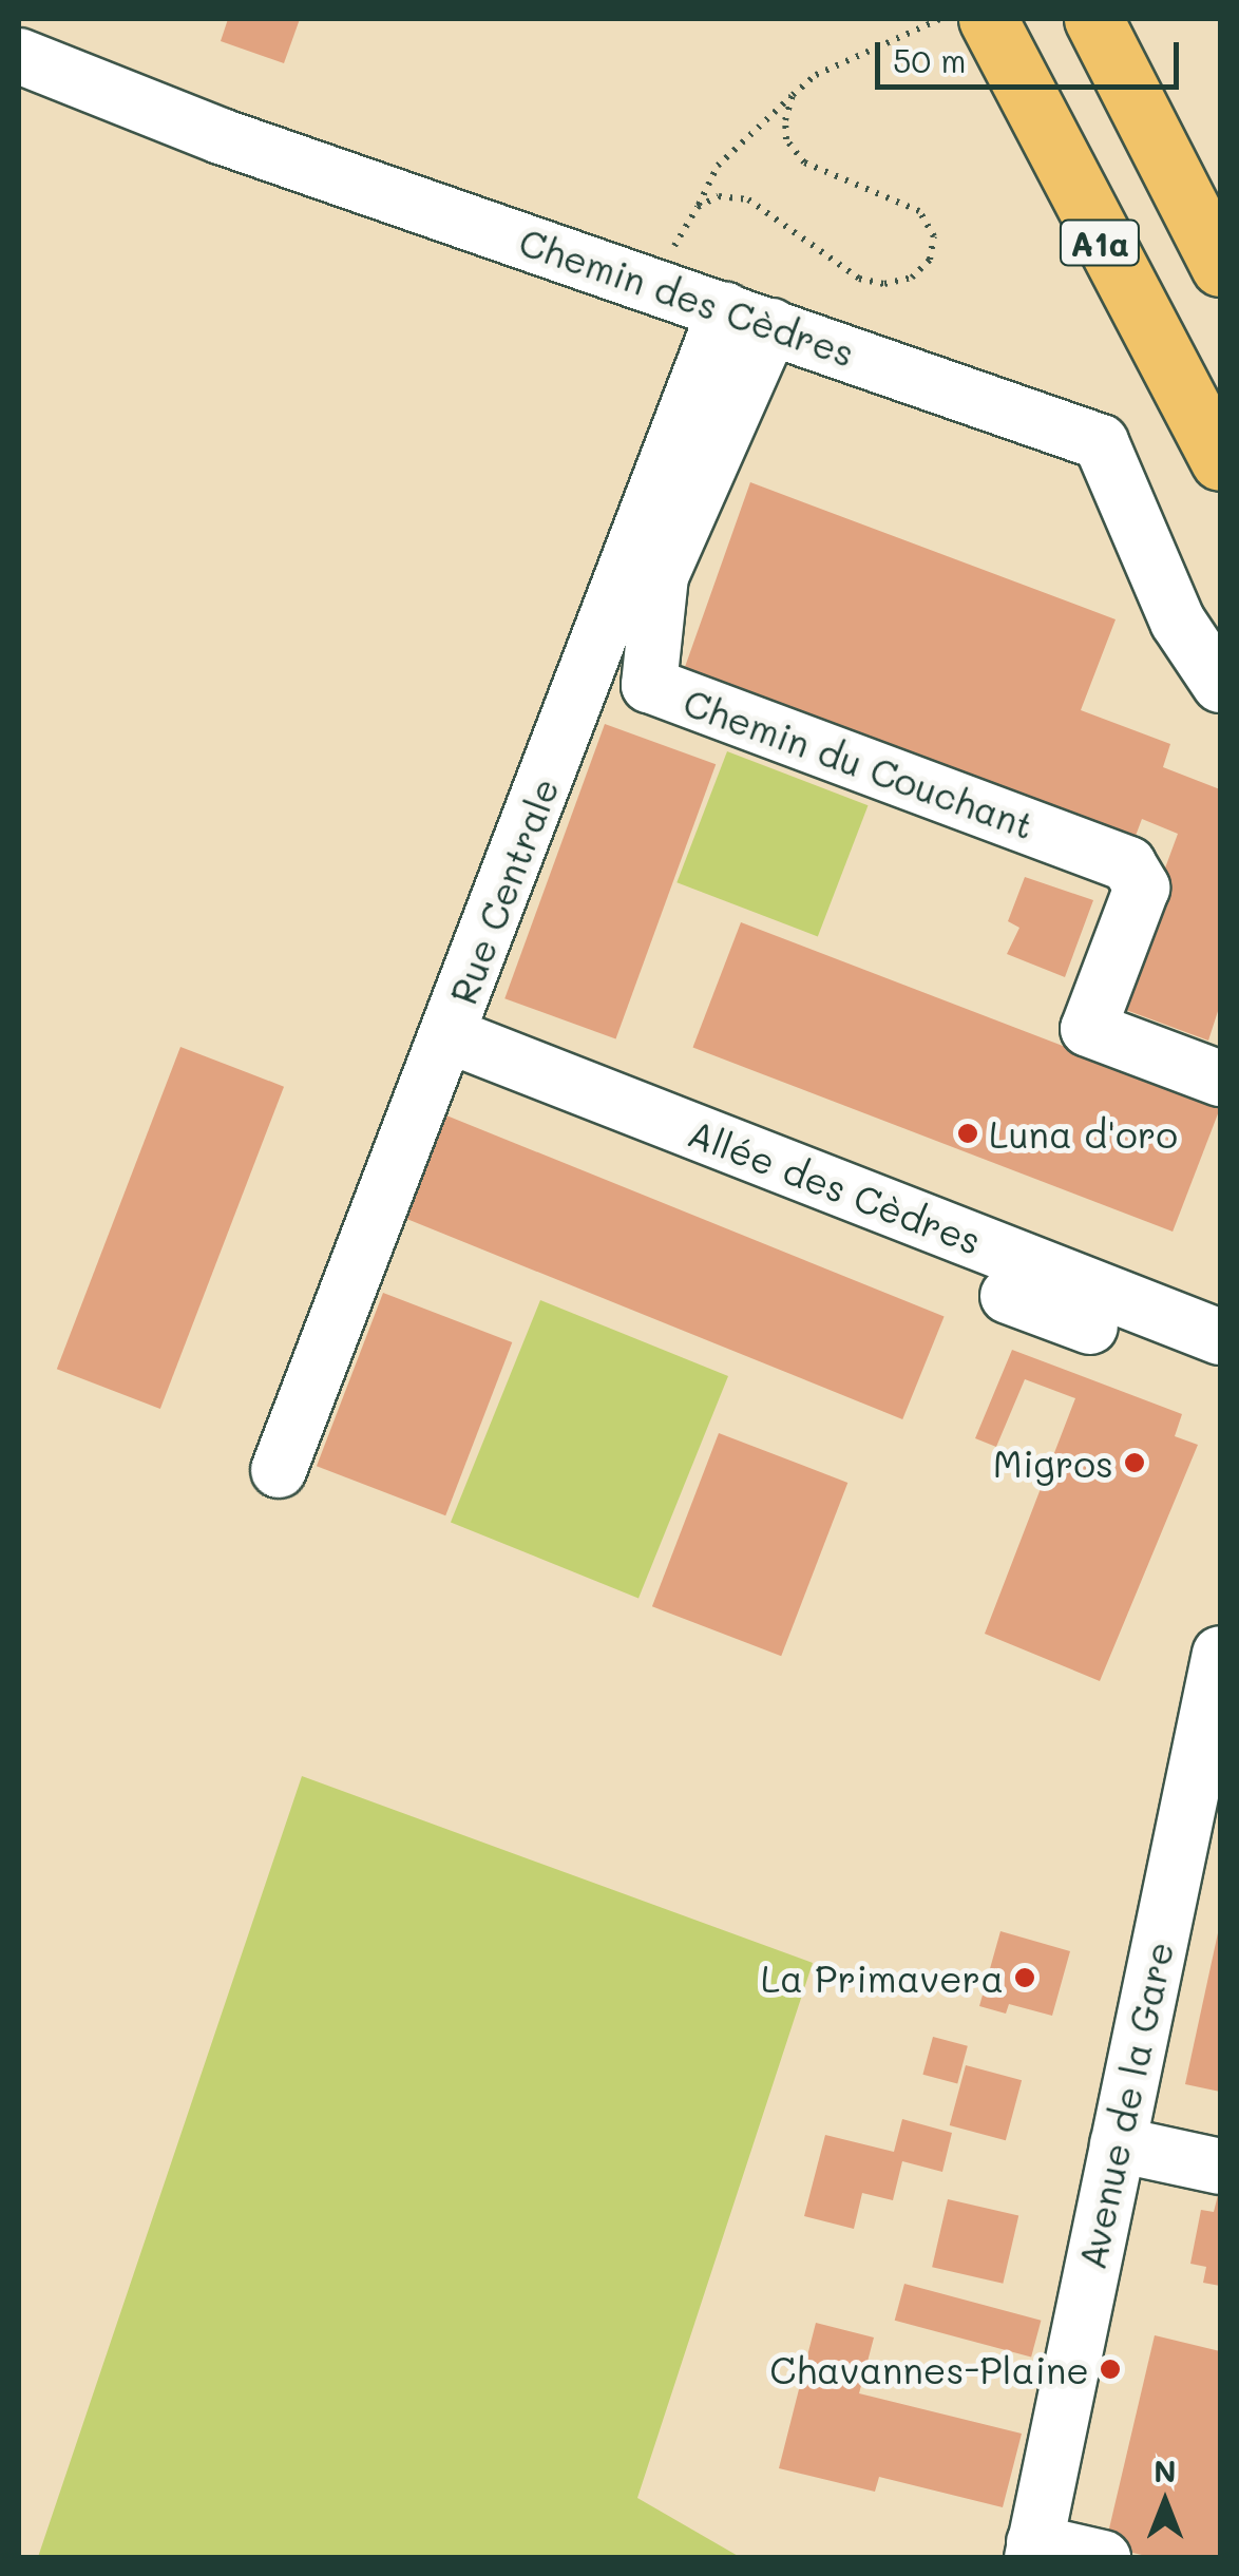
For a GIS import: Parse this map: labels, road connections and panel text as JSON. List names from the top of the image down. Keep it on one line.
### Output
{"streets":{"highway":["A1a"],"street":["Chemin des Cèdres","Chemin du Couchant","Rue Centrale","Allée des Cèdres","Avenue de la Gare"]},"crossings":[["Chemin des Cèdres","Chemin du Couchant"],["Chemin des Cèdres","Rue Centrale"],["Chemin du Couchant","Rue Centrale"],["Rue Centrale","Allée des Cèdres"]],"places":["Luna d'oro","Migros","La Primavera","Chavannes-Plaine"],"scale_bar":"50 m","north":"top"}
